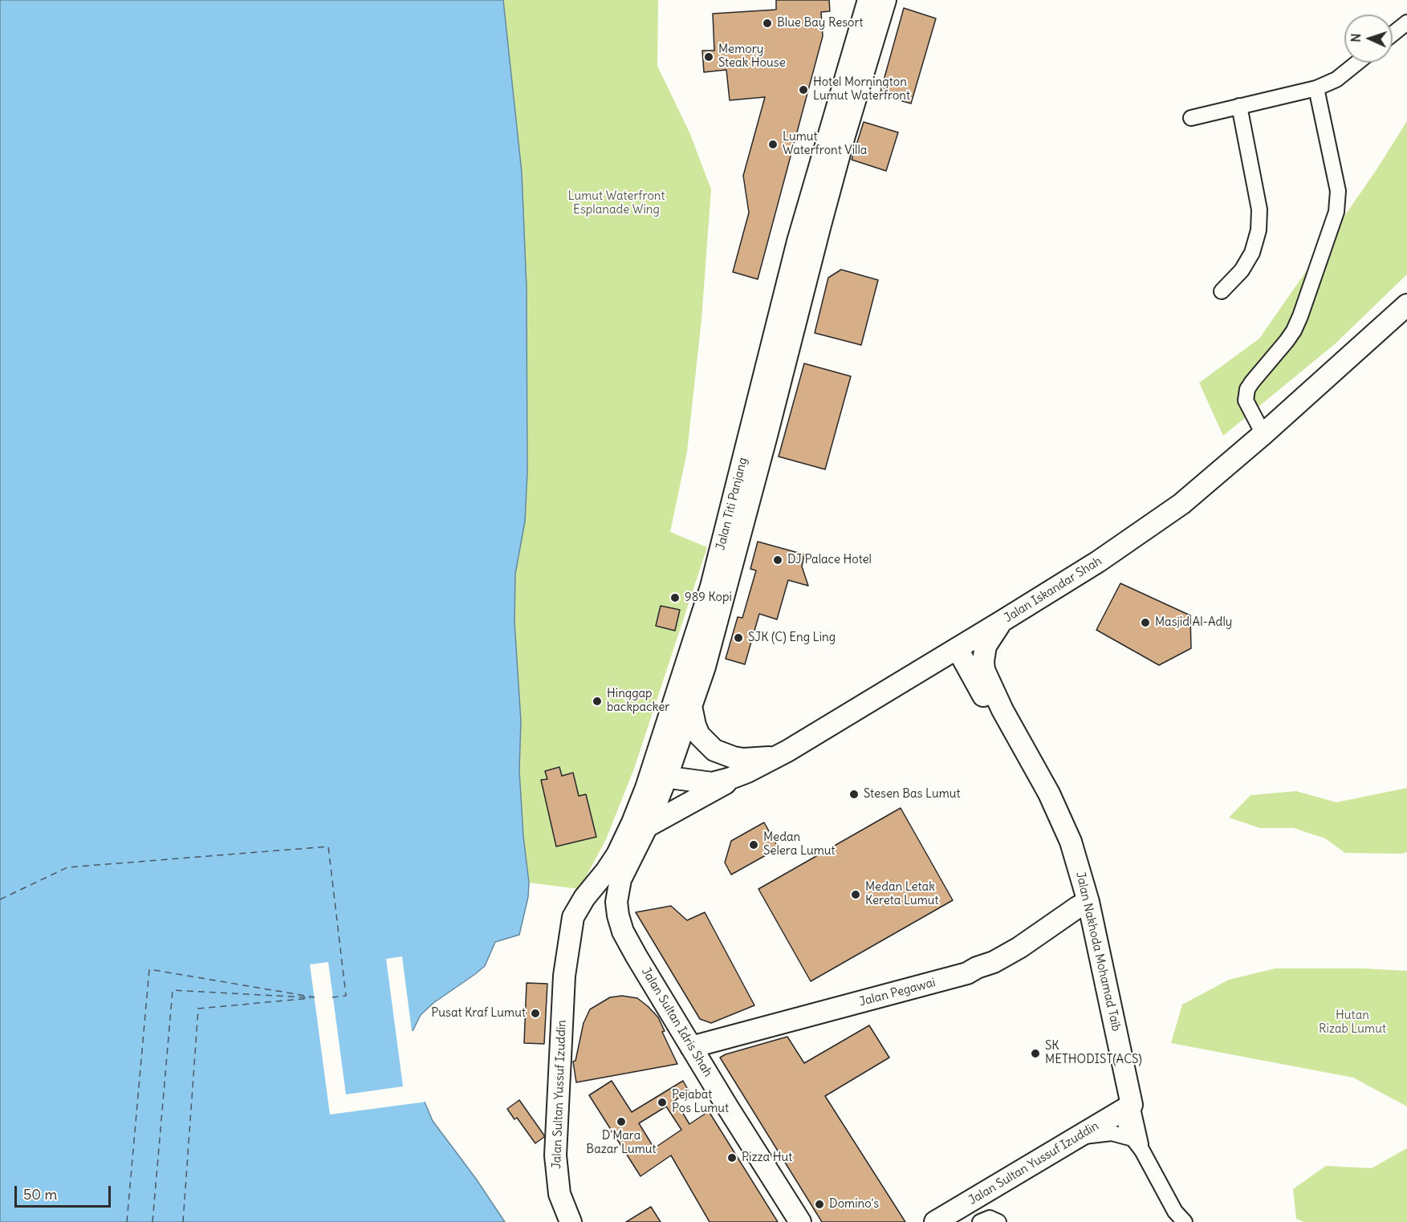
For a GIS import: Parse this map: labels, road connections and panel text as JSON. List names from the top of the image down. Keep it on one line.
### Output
{"streets":{"street":["Jalan Titi Panjang","Jalan Iskandar Shah","Jalan Nakhoda Mohamad Taib","Jalan Pegawai","Jalan Sultan Idris Shah","Jalan Sultan Yussuf Izuddin"]},"crossings":[["Jalan Titi Panjang","Jalan Iskandar Shah"],["Jalan Titi Panjang","Jalan Sultan Idris Shah"],["Jalan Titi Panjang","Jalan Sultan Yussuf Izuddin"],["Jalan Iskandar Shah","Jalan Nakhoda Mohamad Taib"],["Jalan Nakhoda Mohamad Taib","Jalan Pegawai"],["Jalan Nakhoda Mohamad Taib","Jalan Sultan Yussuf Izuddin"],["Jalan Pegawai","Jalan Sultan Idris Shah"]],"parks":["Lumut Waterfront Esplanade Wing","Hutan Rizab Lumut"],"places":["Blue Bay Resort","Memory Steak House","Hotel Mornington Lumut Waterfront","Lumut Waterfront Villa","DJ Palace Hotel","989 Kopi","Masjid Al-Adly","SJK (C) Eng Ling","Hinggap backpacker","Stesen Bas Lumut","Medan Selera Lumut","Medan Letak Kereta Lumut","Pusat Kraf Lumut","SK METHODIST(ACS)","Pejabat Pos Lumut","D'Mara Bazar Lumut","Pizza Hut","Domino's"],"scale_bar":"50 m","north":"left"}
